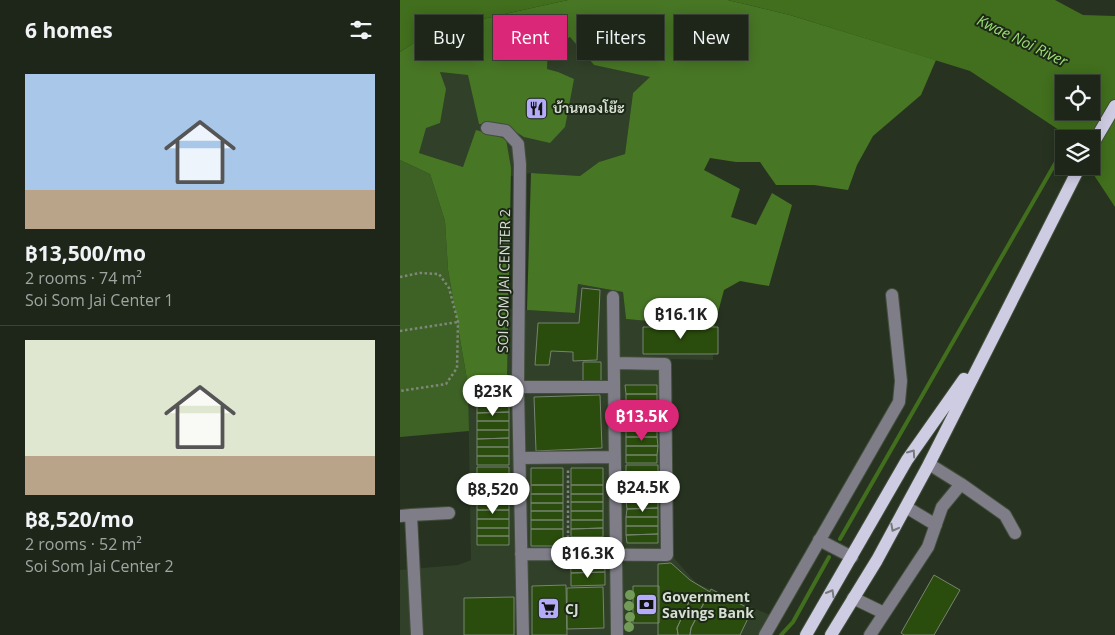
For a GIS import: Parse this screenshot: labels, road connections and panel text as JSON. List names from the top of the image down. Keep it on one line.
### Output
{"streets":{"street":["SOI SOM JAI CENTER 2"]},"water":["Kwae Noi River"],"places":{"restaurant":["บ้านทองโย๊ะ"],"bank":["Government Savings Bank"],"supermarket":["CJ"]},"page":{"heading":"6 homes","chip":["Buy","Rent","Filters","New"],"list":[{"name":"฿13,500/mo","note":"2 rooms · 74 m² · Soi Som Jai Center 1"},{"name":"฿8,520/mo","note":"2 rooms · 52 m² · Soi Som Jai Center 2"}],"price":["฿16.1K","฿23K","฿13.5K","฿24.5K","฿8,520","฿16.3K"]}}
